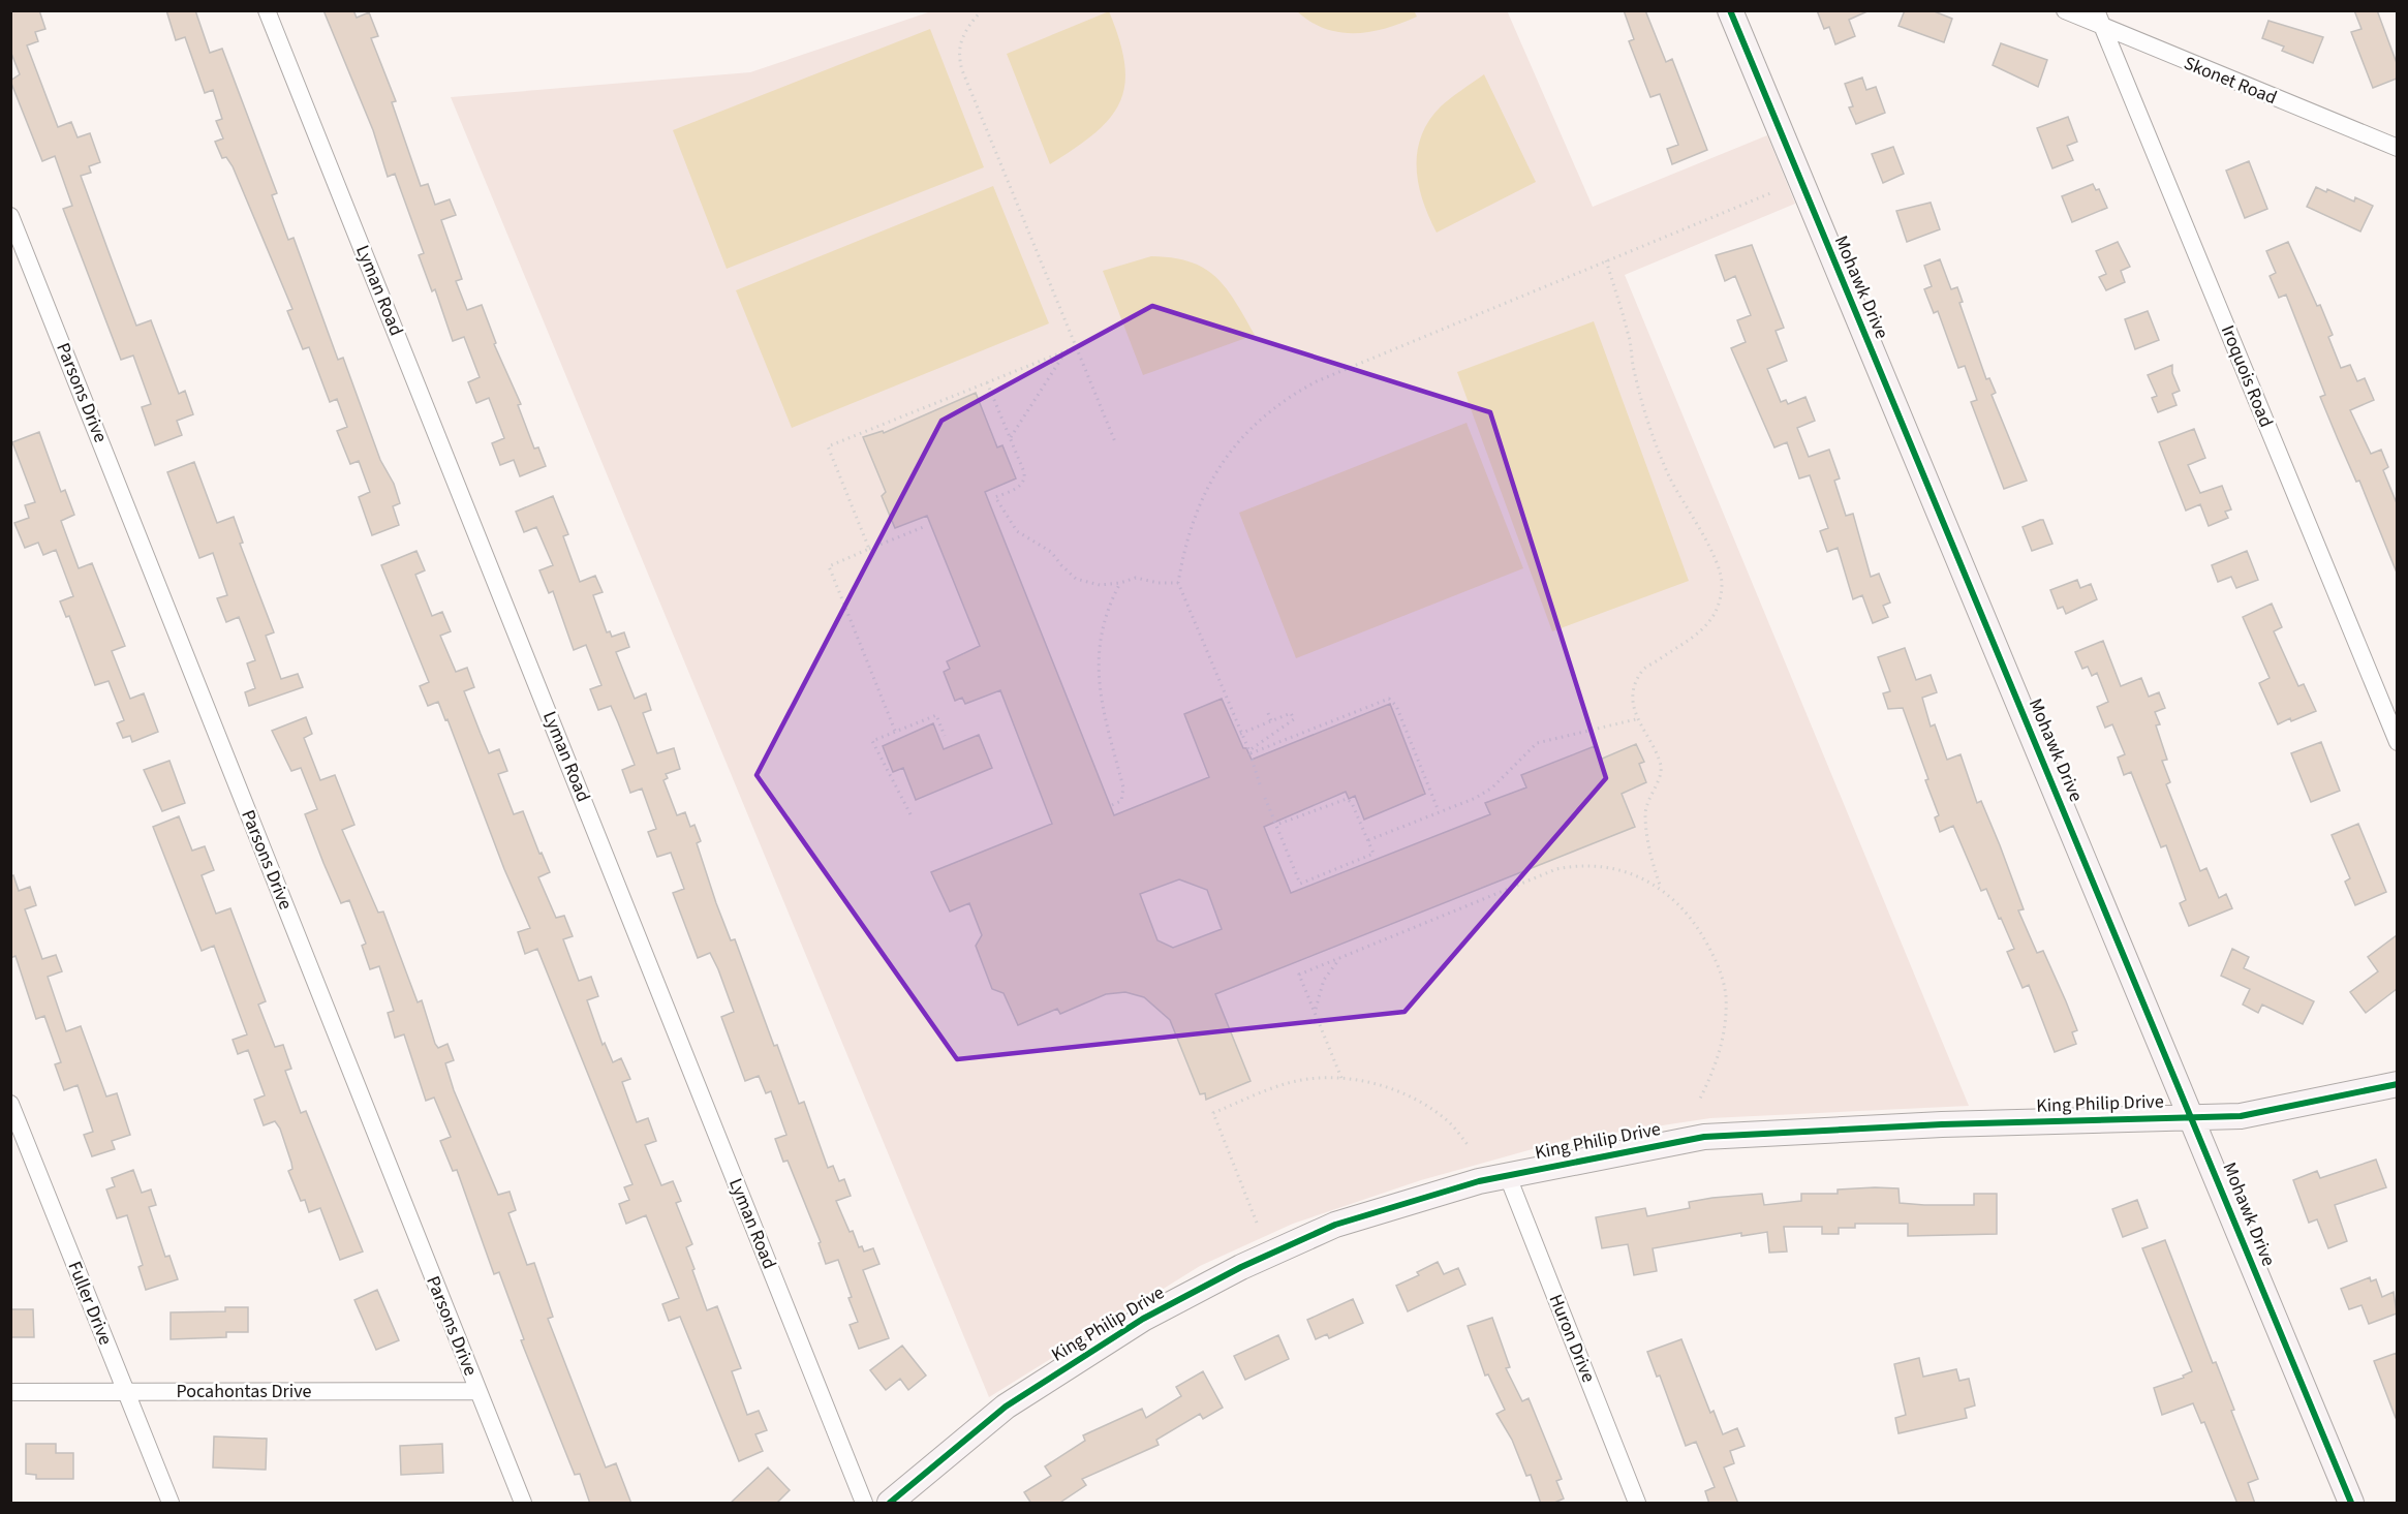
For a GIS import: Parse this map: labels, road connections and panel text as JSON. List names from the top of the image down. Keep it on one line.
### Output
{"streets":{"street":["Skonet Road","Mohawk Drive","Lyman Road","Iroquois Road","Parsons Drive","King Philip Drive","Fuller Drive","Huron Drive","Pocahontas Drive"]},"crossings":[["Skonet Road","Iroquois Road"],["Mohawk Drive","King Philip Drive"],["Parsons Drive","Pocahontas Drive"],["King Philip Drive","Huron Drive"],["Fuller Drive","Pocahontas Drive"]]}
